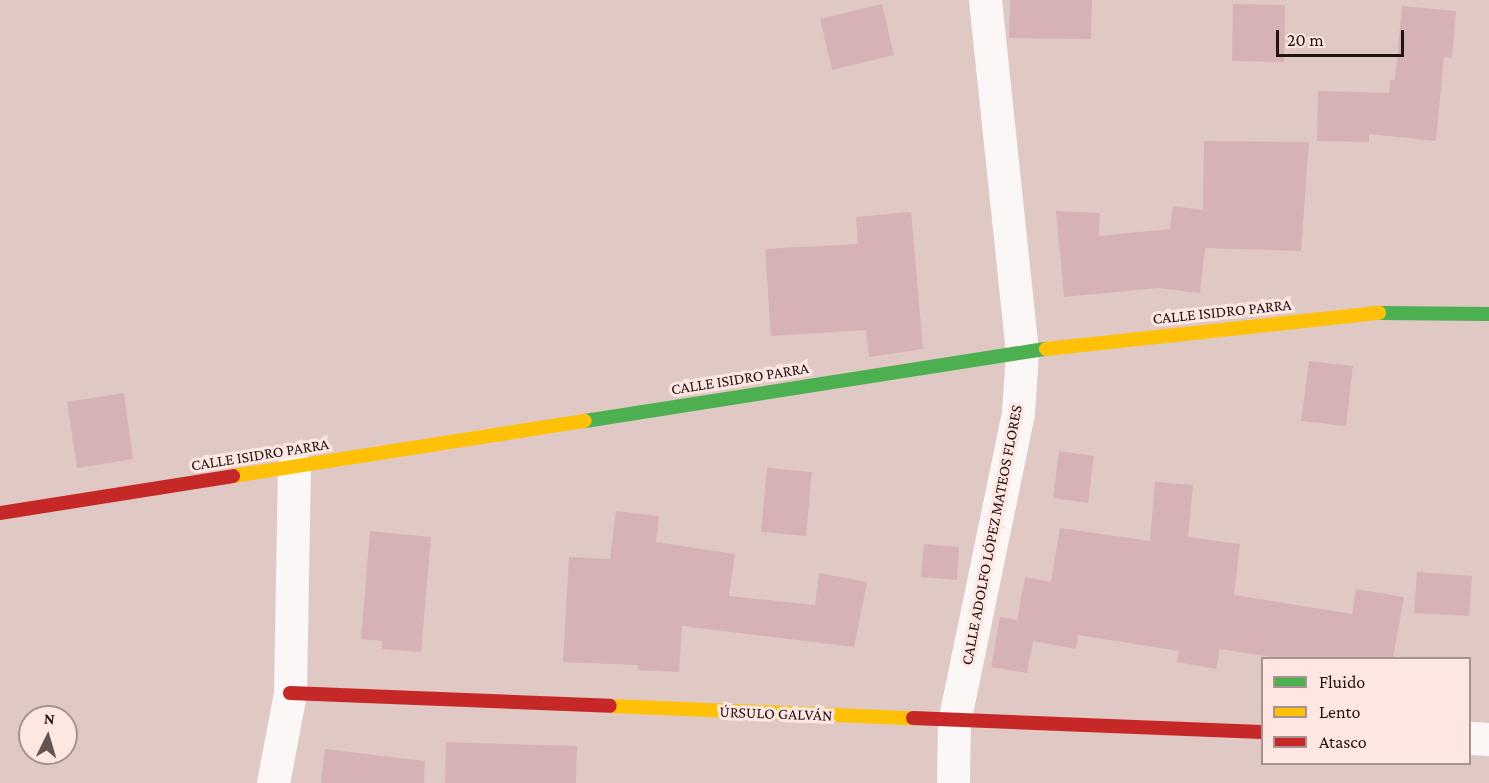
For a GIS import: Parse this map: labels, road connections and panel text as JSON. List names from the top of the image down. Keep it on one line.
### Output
{"streets":{"street":["CALLE ISIDRO PARRA","CALLE ADOLFO LÓPEZ MATEOS FLORES","ÚRSULO GALVÁN"]},"crossings":[["CALLE ISIDRO PARRA","CALLE ADOLFO LÓPEZ MATEOS FLORES"],["CALLE ADOLFO LÓPEZ MATEOS FLORES","ÚRSULO GALVÁN"]],"legend":["Fluido","Lento","Atasco"],"scale_bar":"20 m","north":"top"}
